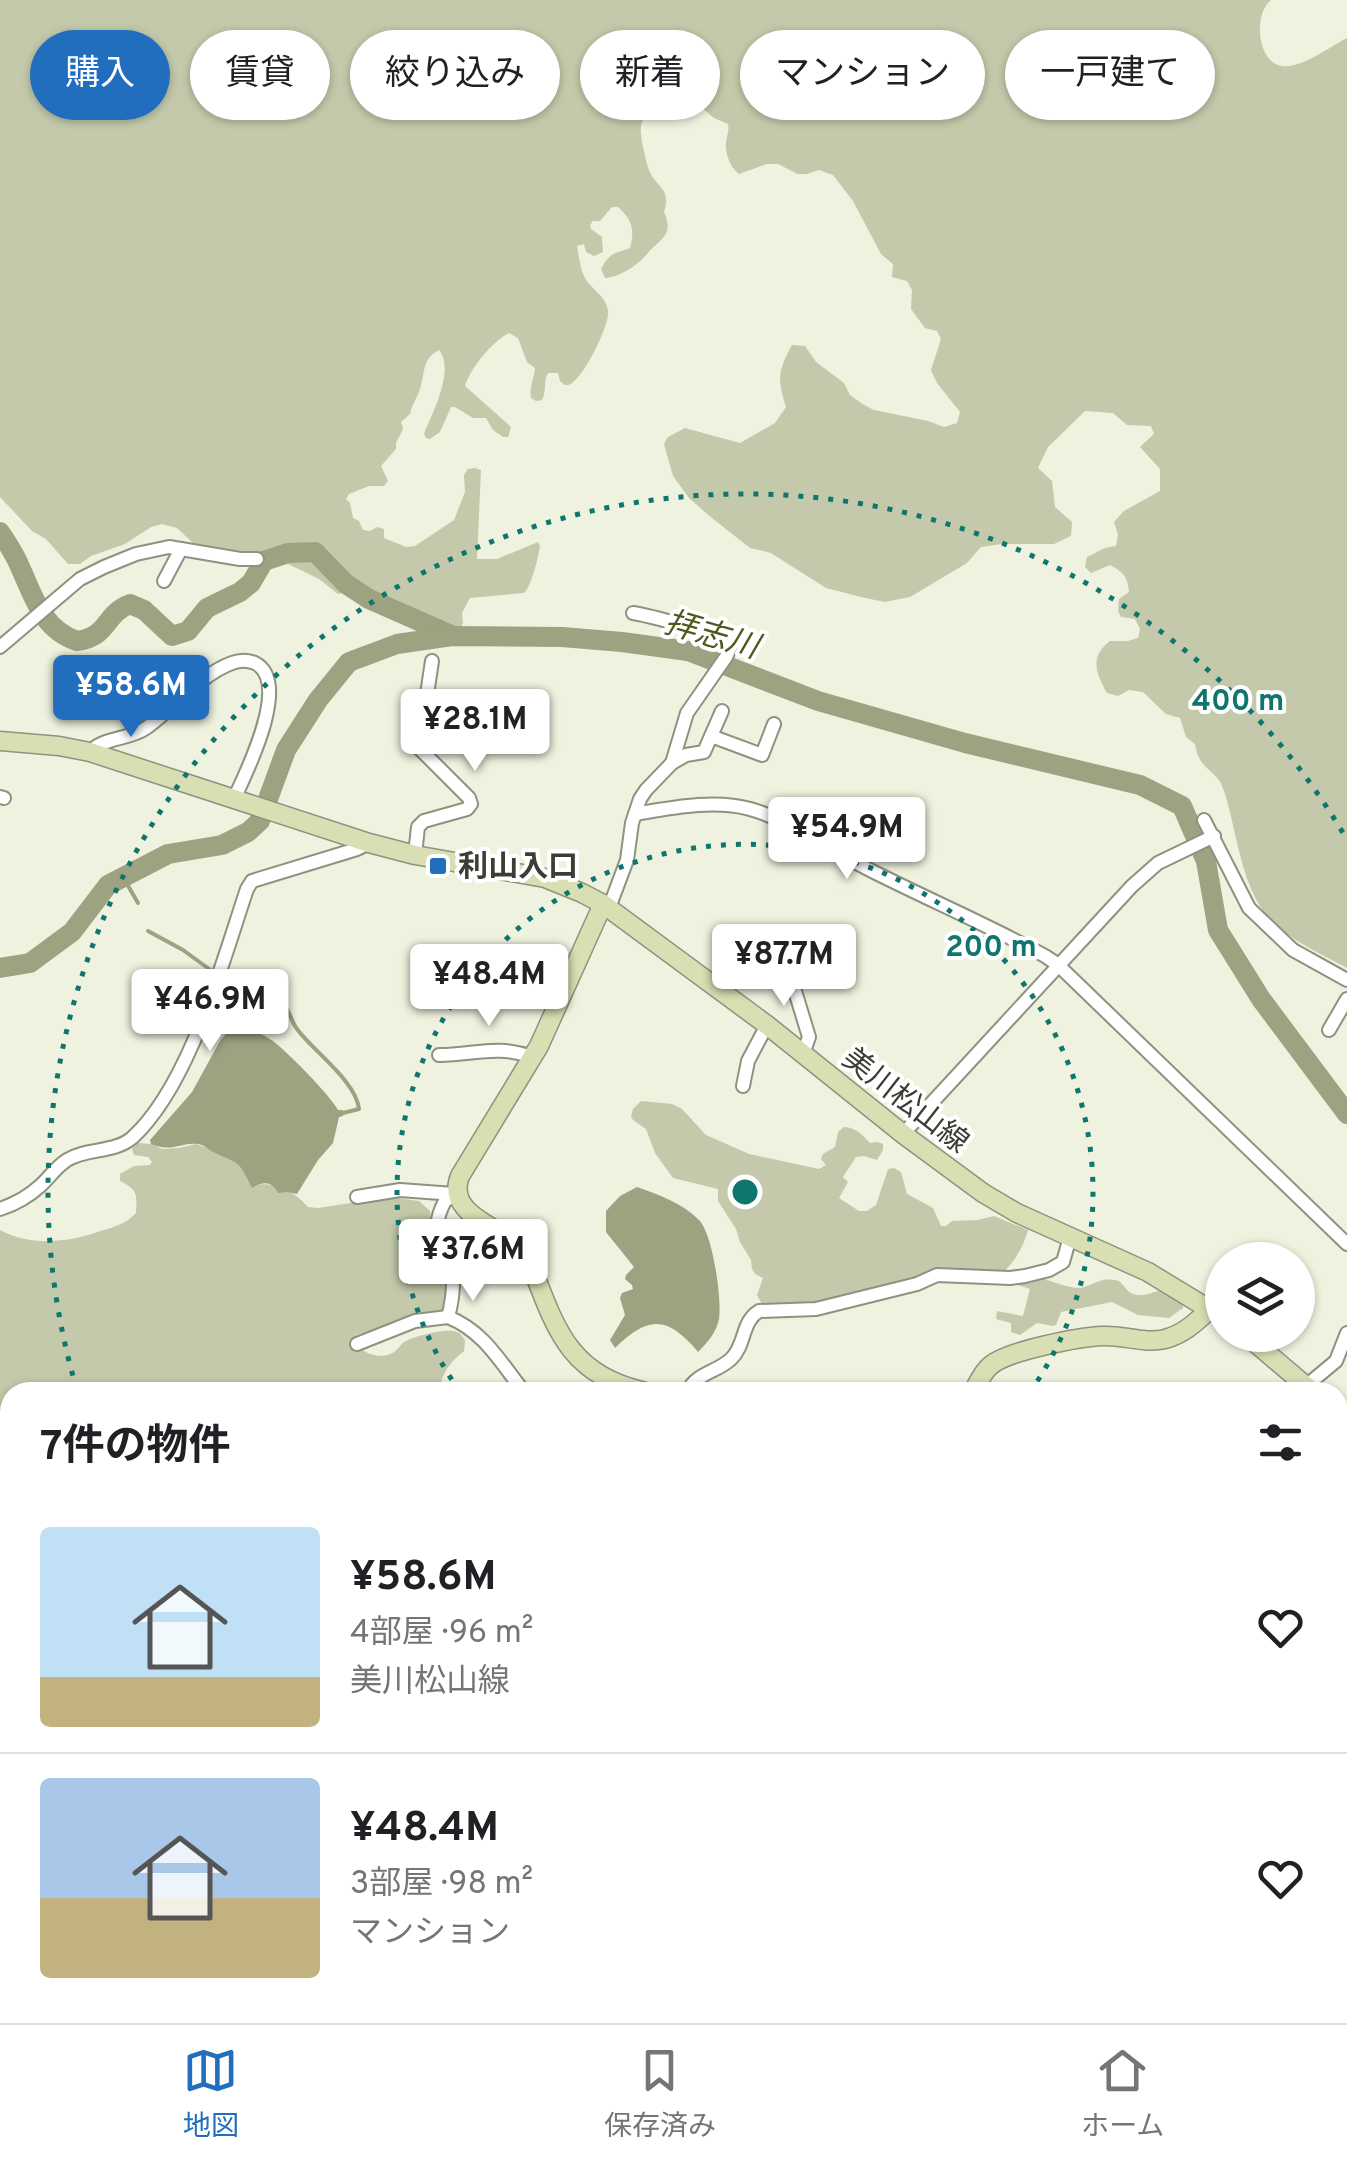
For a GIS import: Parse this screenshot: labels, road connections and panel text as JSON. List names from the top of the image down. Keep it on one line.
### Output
{"streets":{"main road":["美川松山線"]},"water":["拝志川"],"places":{"transit":["利山入口"]},"page":{"chip":["購入","賃貸","絞り込み","新着","マンション","一戸建て"],"price":["¥58.6M","¥28.1M","¥54.9M","¥87.7M","¥48.4M","¥46.9M","¥37.6M"],"heading":"7件の物件","list":[{"name":"¥58.6M","note":"4部屋 · 96 m² · 美川松山線"},{"name":"¥48.4M","note":"3部屋 · 98 m² · マンション"}],"tabs":["地図","保存済み","ホーム"]},"rings":["400 m","200 m"]}
